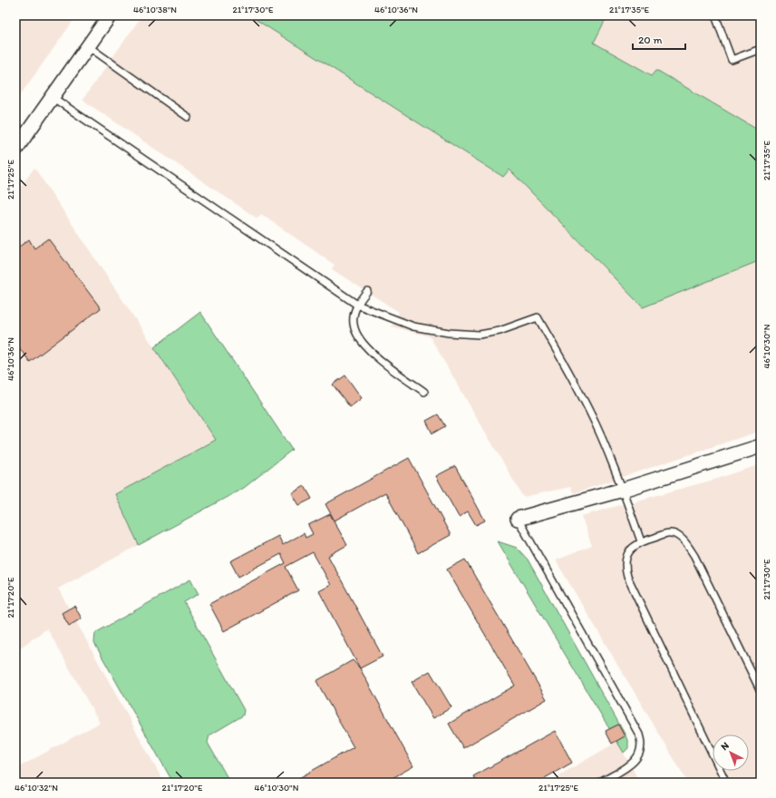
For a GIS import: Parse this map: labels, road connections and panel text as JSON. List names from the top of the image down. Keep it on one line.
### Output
{"scale_bar":"20 m","north":"top left","coordinates":["46°10'38\"N","21°17'30\"E","46°10'36\"N","21°17'35\"E","21°17'25\"E","46°10'30\"N","21°17'20\"E","46°10'32\"N"]}
